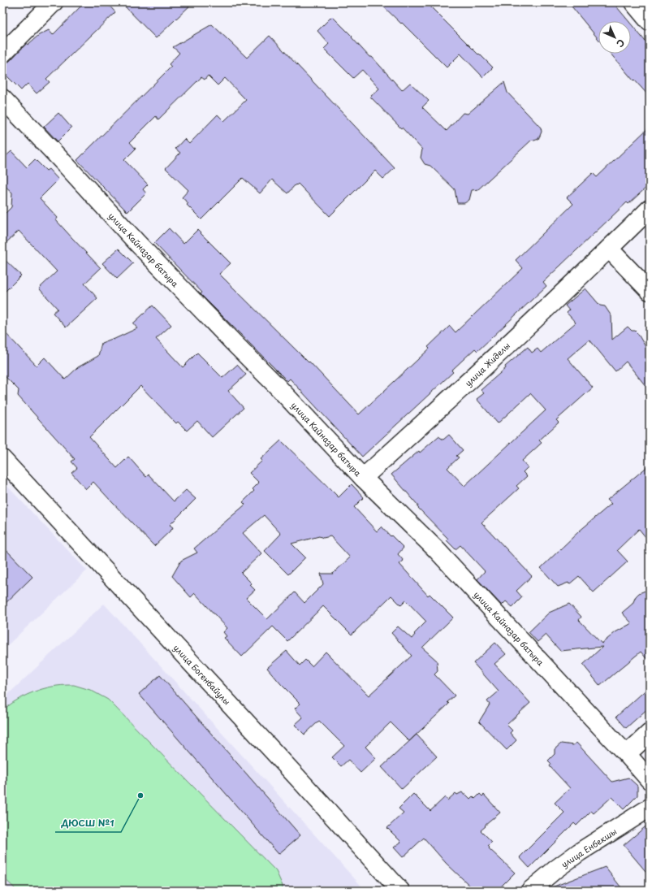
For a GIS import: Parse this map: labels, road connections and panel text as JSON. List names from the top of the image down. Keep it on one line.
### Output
{"streets":{"street":["улица Кайназар батыра","улица Жиделы","улица Богенбайулы","улица Енбекшы"]},"crossings":[["улица Кайназар батыра","улица Жиделы"]],"places":["ДЮСШ №1"],"north":"bottom right"}
